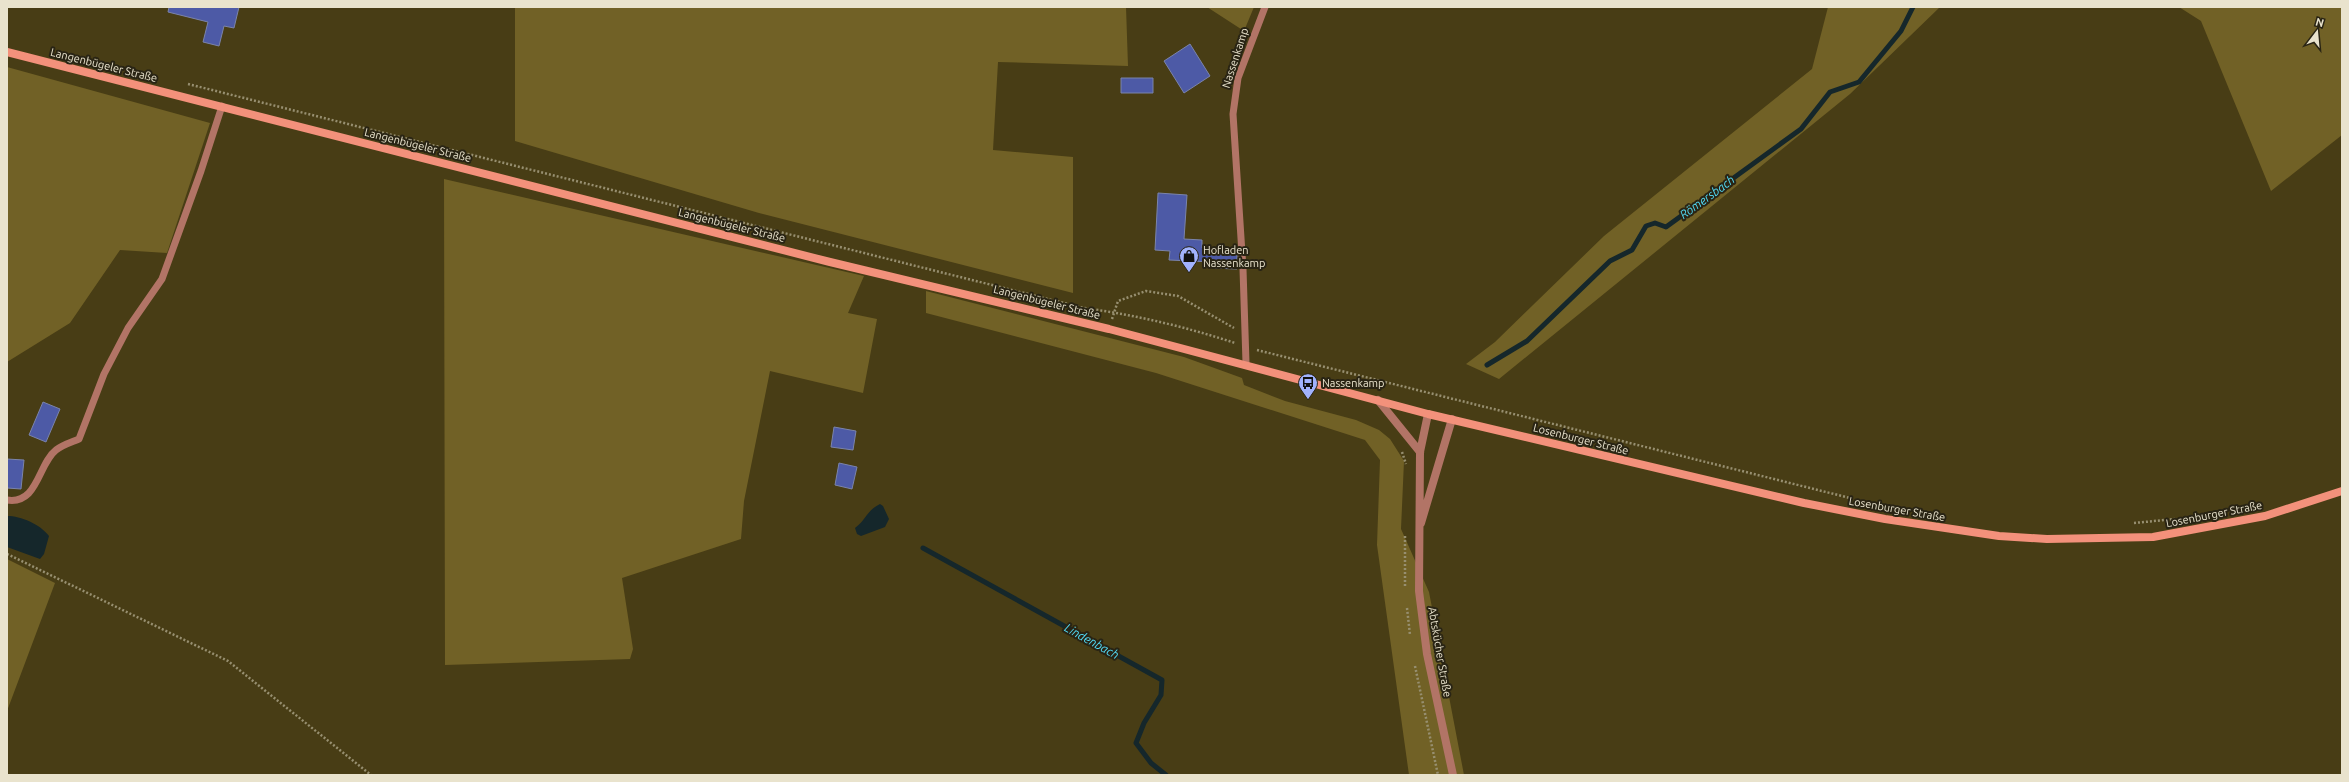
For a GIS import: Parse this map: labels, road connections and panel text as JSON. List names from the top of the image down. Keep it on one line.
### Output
{"streets":{"main road":["Langenbügeler Straße","Losenburger Straße"],"street":["Abtskücher Straße"],"lane":["Nassenkamp"]},"crossings":[["Nassenkamp","Langenbügeler Straße"],["Langenbügeler Straße","Losenburger Straße"],["Langenbügeler Straße","Abtskücher Straße"],["Losenburger Straße","Abtskücher Straße"]],"water":["Römersbach","Lindenbach"],"places":{"shop":["Hofladen Nassenkamp"],"bus stop":["Nassenkamp"]},"north":"top"}
